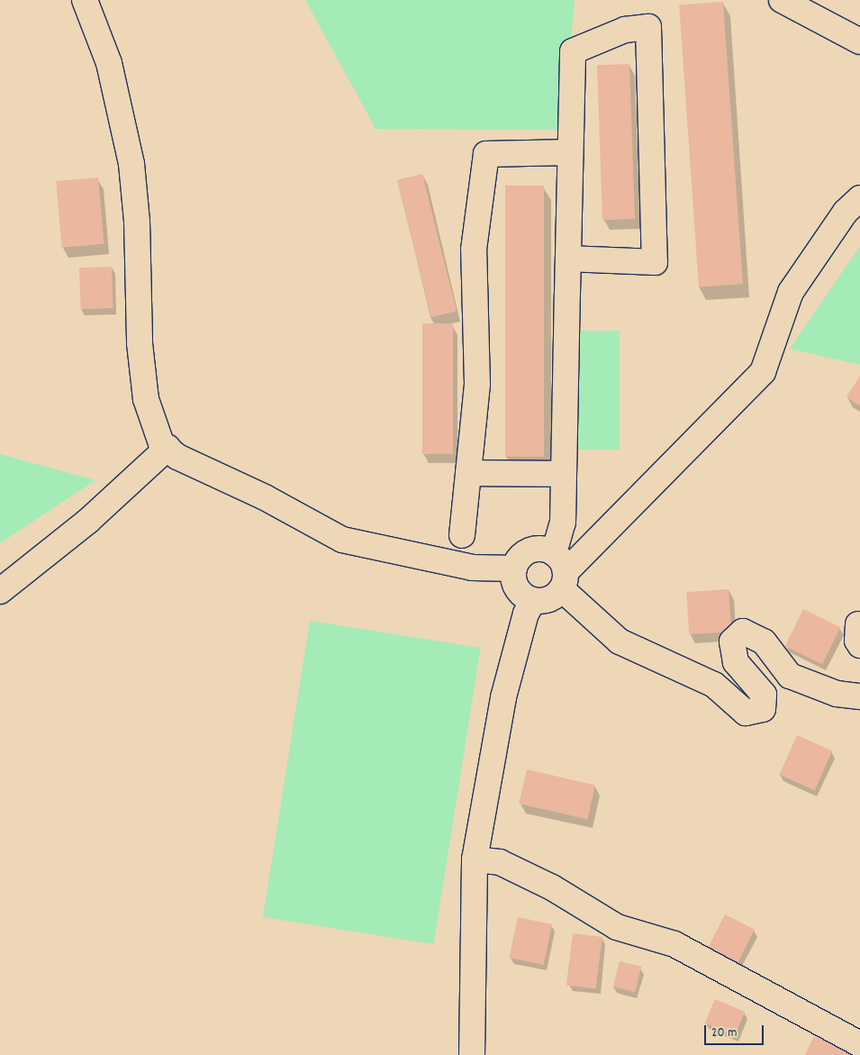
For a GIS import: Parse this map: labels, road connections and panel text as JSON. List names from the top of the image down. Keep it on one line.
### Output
{"scale_bar":"20 m"}
